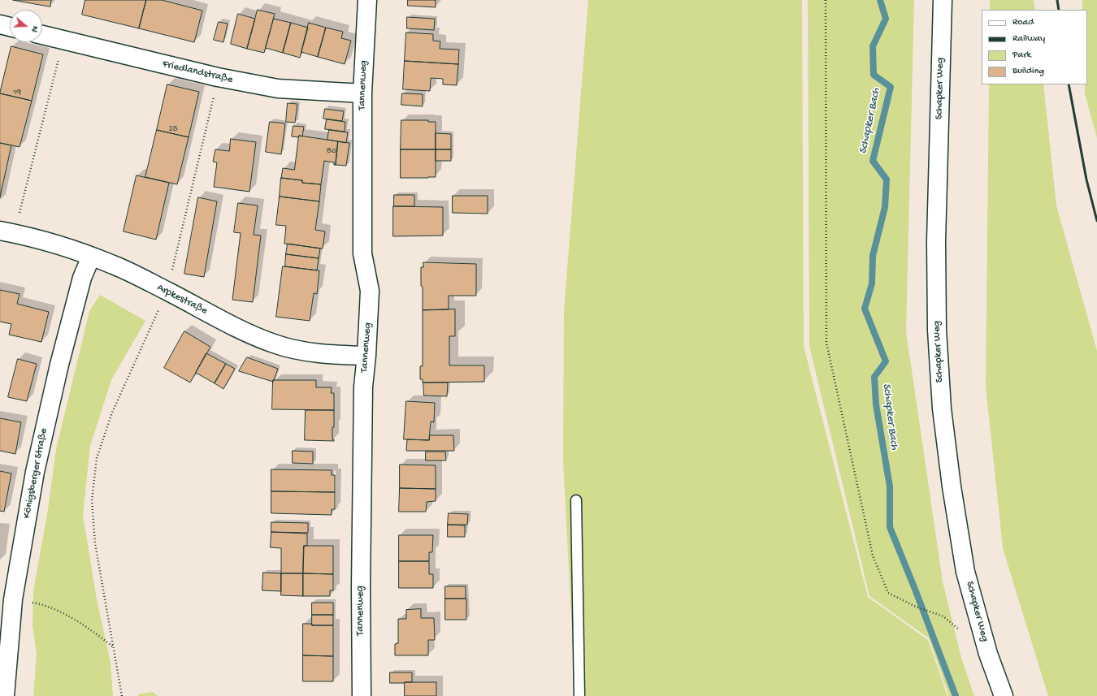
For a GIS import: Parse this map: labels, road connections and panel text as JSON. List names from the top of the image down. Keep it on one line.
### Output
{"streets":{"street":["Friedlandstraße","Tannenweg","Schapker Weg","Arpkestraße","Königsberger Straße"]},"crossings":[["Friedlandstraße","Tannenweg"],["Tannenweg","Arpkestraße"],["Arpkestraße","Königsberger Straße"]],"water":["Schapker Bach"],"house_numbers":["19","25","80"],"legend":["Road","Railway","Park","Building"],"north":"right"}
